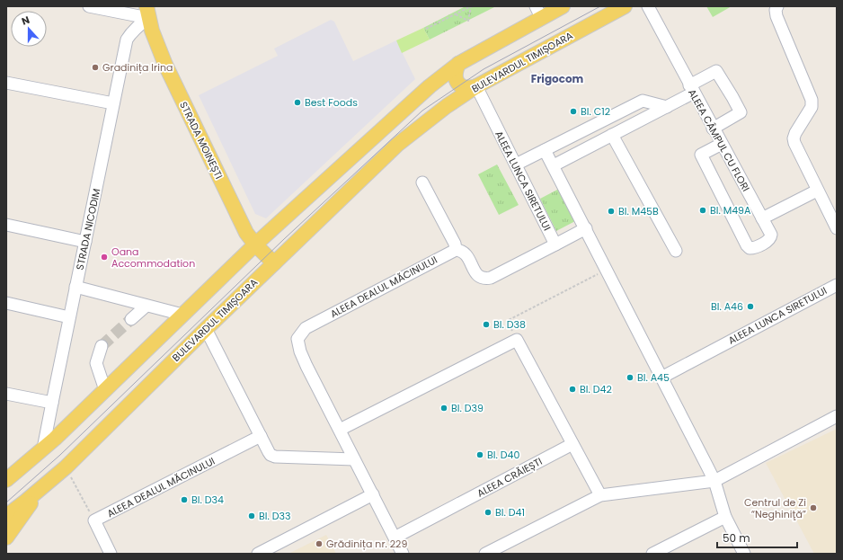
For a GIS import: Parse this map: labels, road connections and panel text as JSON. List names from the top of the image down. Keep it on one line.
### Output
{"streets":{"main road":["BULEVARDUL TIMIȘOARA","STRADA MOINEȘTI"],"street":["ALEEA CÂMPUL CU FLORI","ALEEA LUNCA SIRETULUI","STRADA NICODIM","ALEEA DEALUL MĂCINULUI","ALEEA CRĂIEȘTI"]},"crossings":[["BULEVARDUL TIMIȘOARA","STRADA MOINEȘTI"],["BULEVARDUL TIMIȘOARA","ALEEA LUNCA SIRETULUI"],["STRADA MOINEȘTI","STRADA NICODIM"],["ALEEA DEALUL MĂCINULUI","ALEEA CRĂIEȘTI"]],"districts":["Frigocom"],"places":["Gradinița Irina","Best Foods","Bl. C12","Bl. M49A","Bl. M45B","Oana Accommodation","Bl. A46","Bl. D38","Bl. A45","Bl. D42","Bl. D39","Bl. D40","Bl. D34","Centrul de Zi “Neghiniţă”","Bl. D41","Bl. D33","Grădinița nr. 229"],"scale_bar":"50 m","north":"top"}
